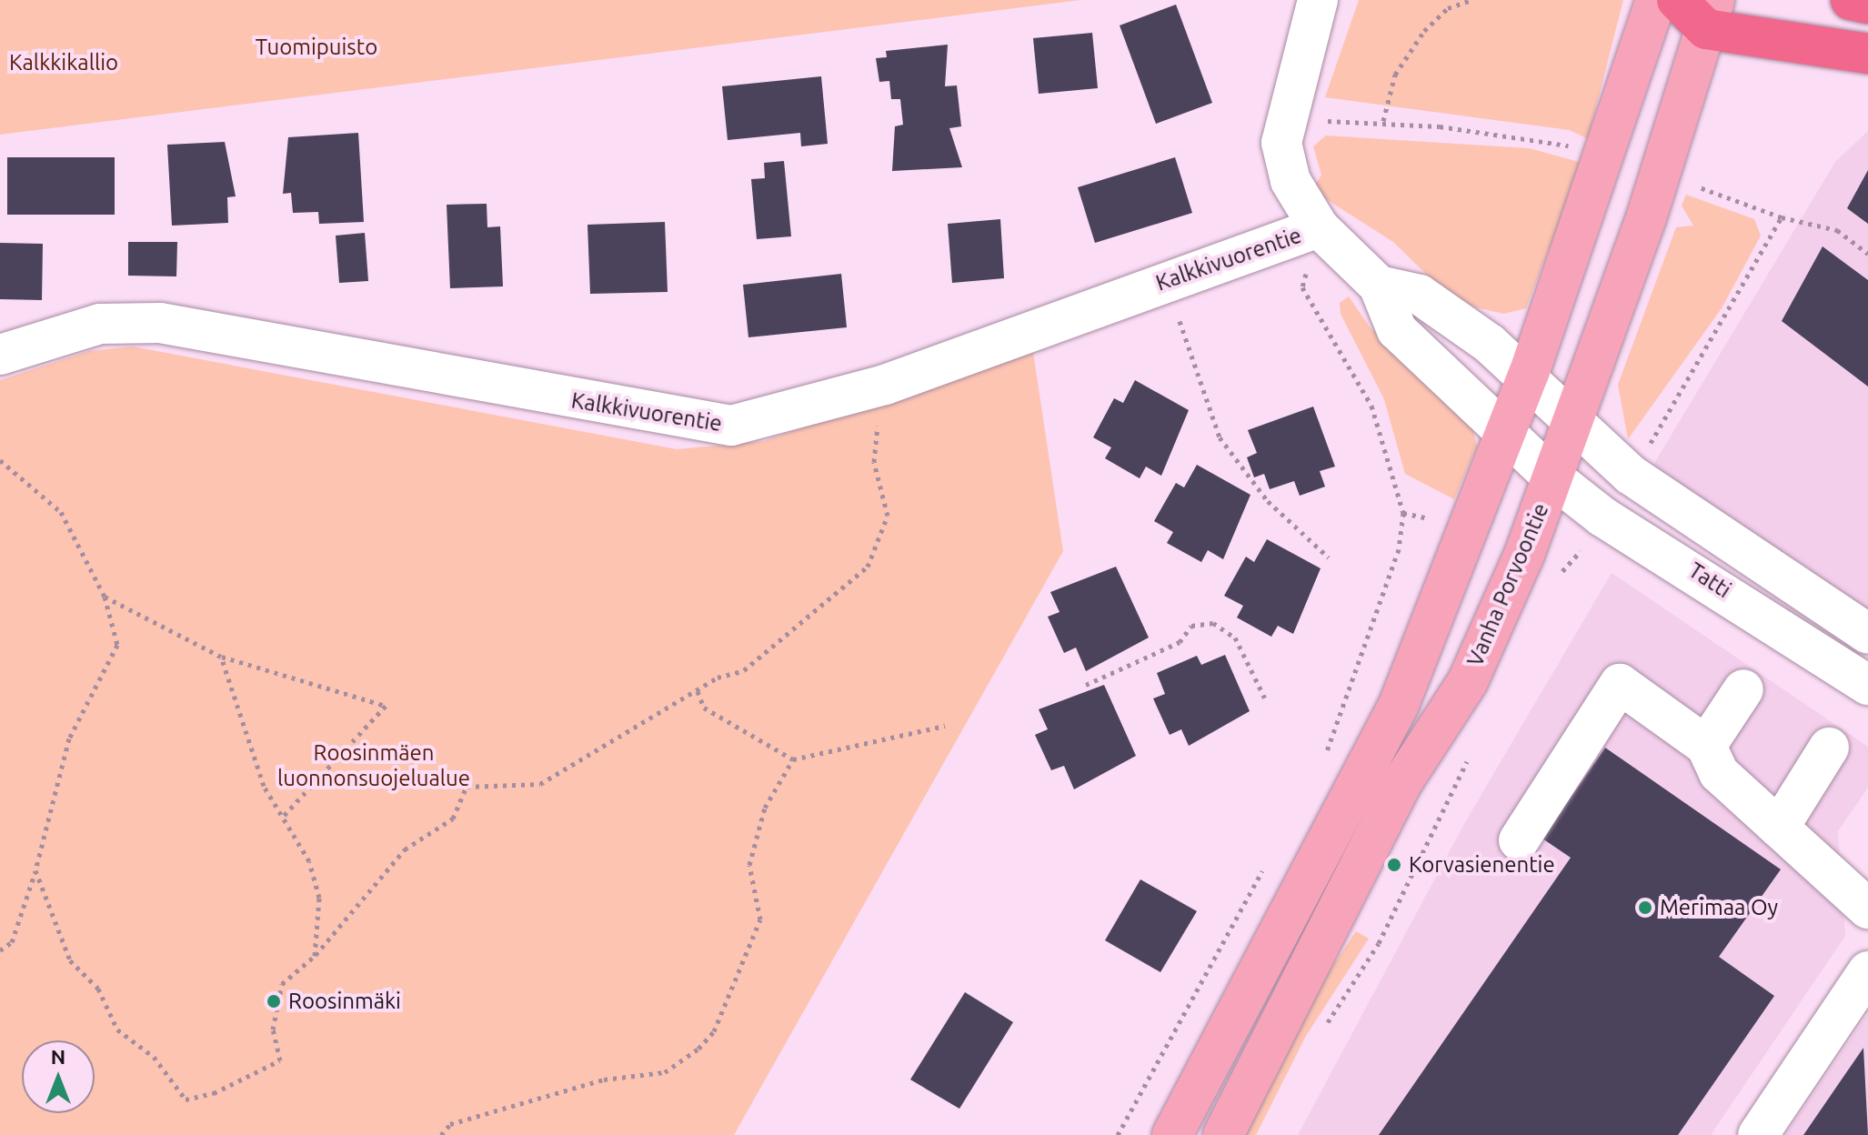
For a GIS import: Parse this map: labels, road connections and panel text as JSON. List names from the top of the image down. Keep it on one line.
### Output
{"streets":{"main road":["Vanha Porvoontie"],"street":["Kalkkivuorentie","Tatti"]},"crossings":[["Kalkkivuorentie","Tatti"],["Kalkkivuorentie","Vanha Porvoontie"],["Tatti","Vanha Porvoontie"]],"parks":["Tuomipuisto","Kalkkikallio","Roosinmäen luonnonsuojelualue"],"places":["Korvasienentie","Merimaa Oy","Roosinmäki"],"north":"top"}
